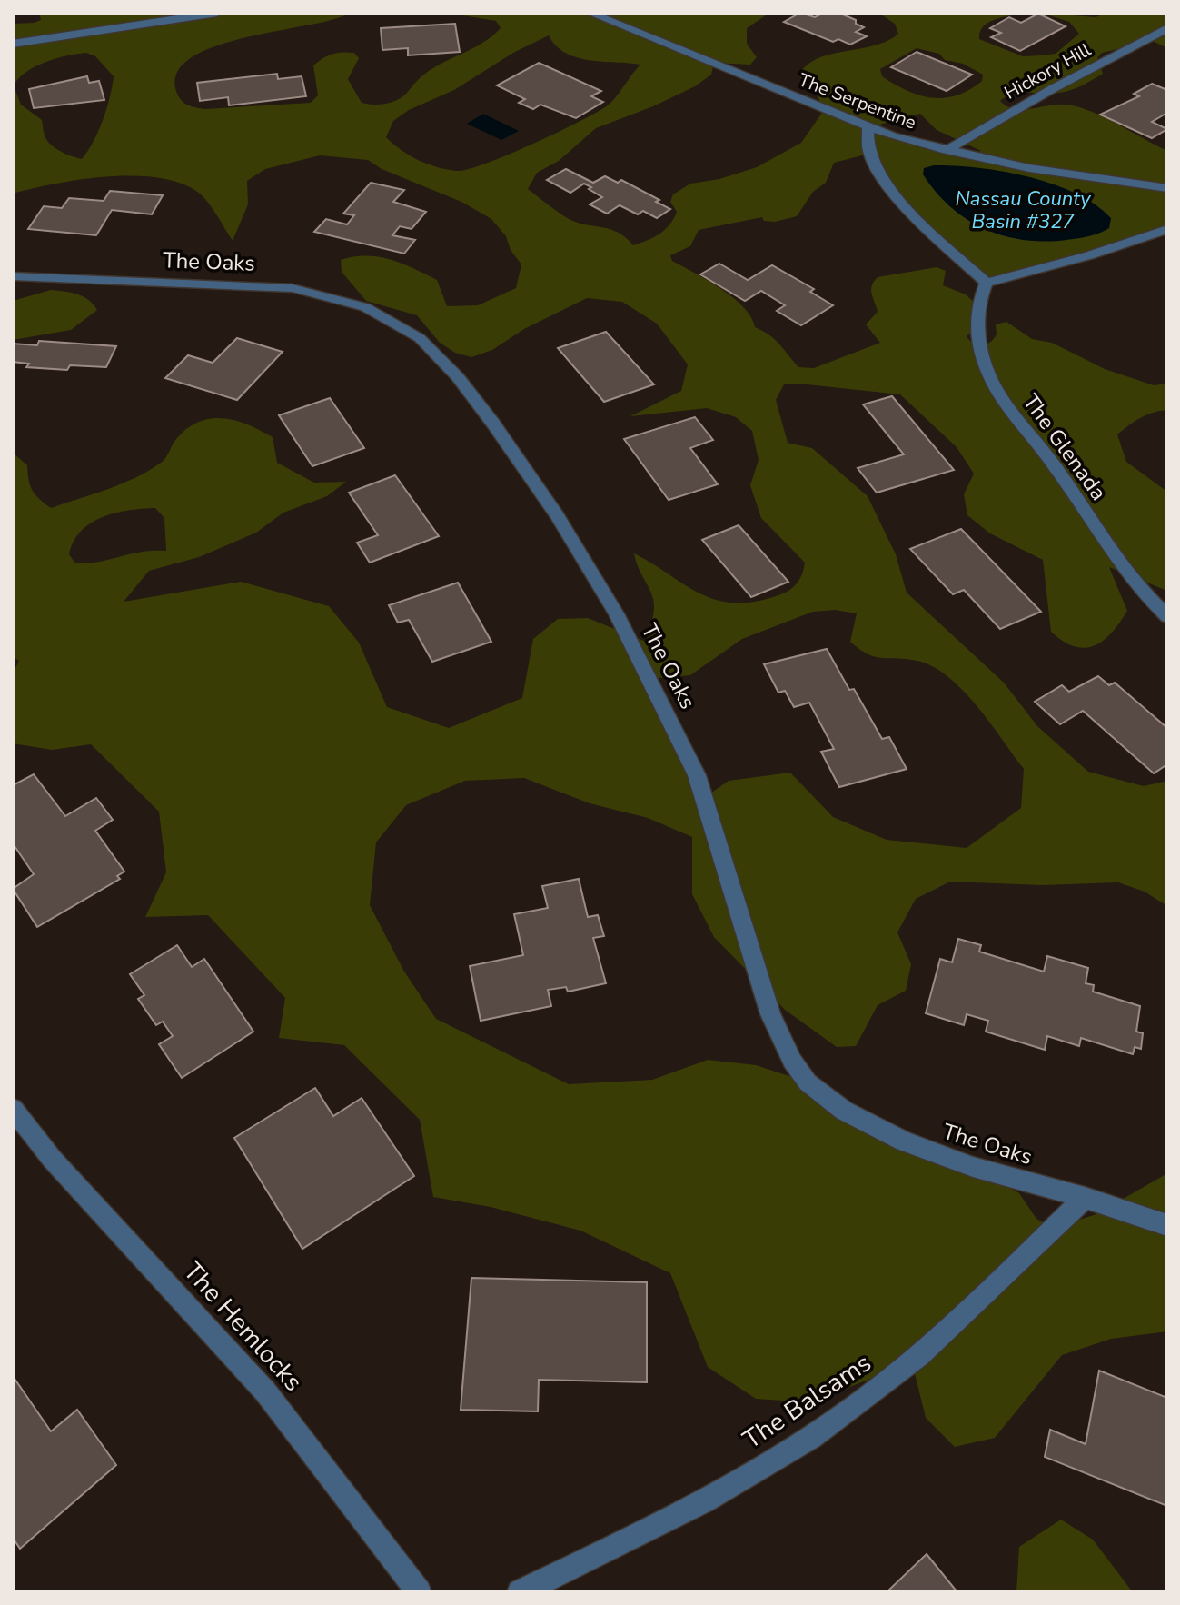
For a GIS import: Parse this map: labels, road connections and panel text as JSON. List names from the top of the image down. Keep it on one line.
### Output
{"streets":{"street":["Hickory Hill","The Serpentine","The Oaks","The Glenada","The Hemlocks","The Balsams"]},"crossings":[["Hickory Hill","The Serpentine"],["The Oaks","The Balsams"]],"water":["Nassau County Basin #327"]}
